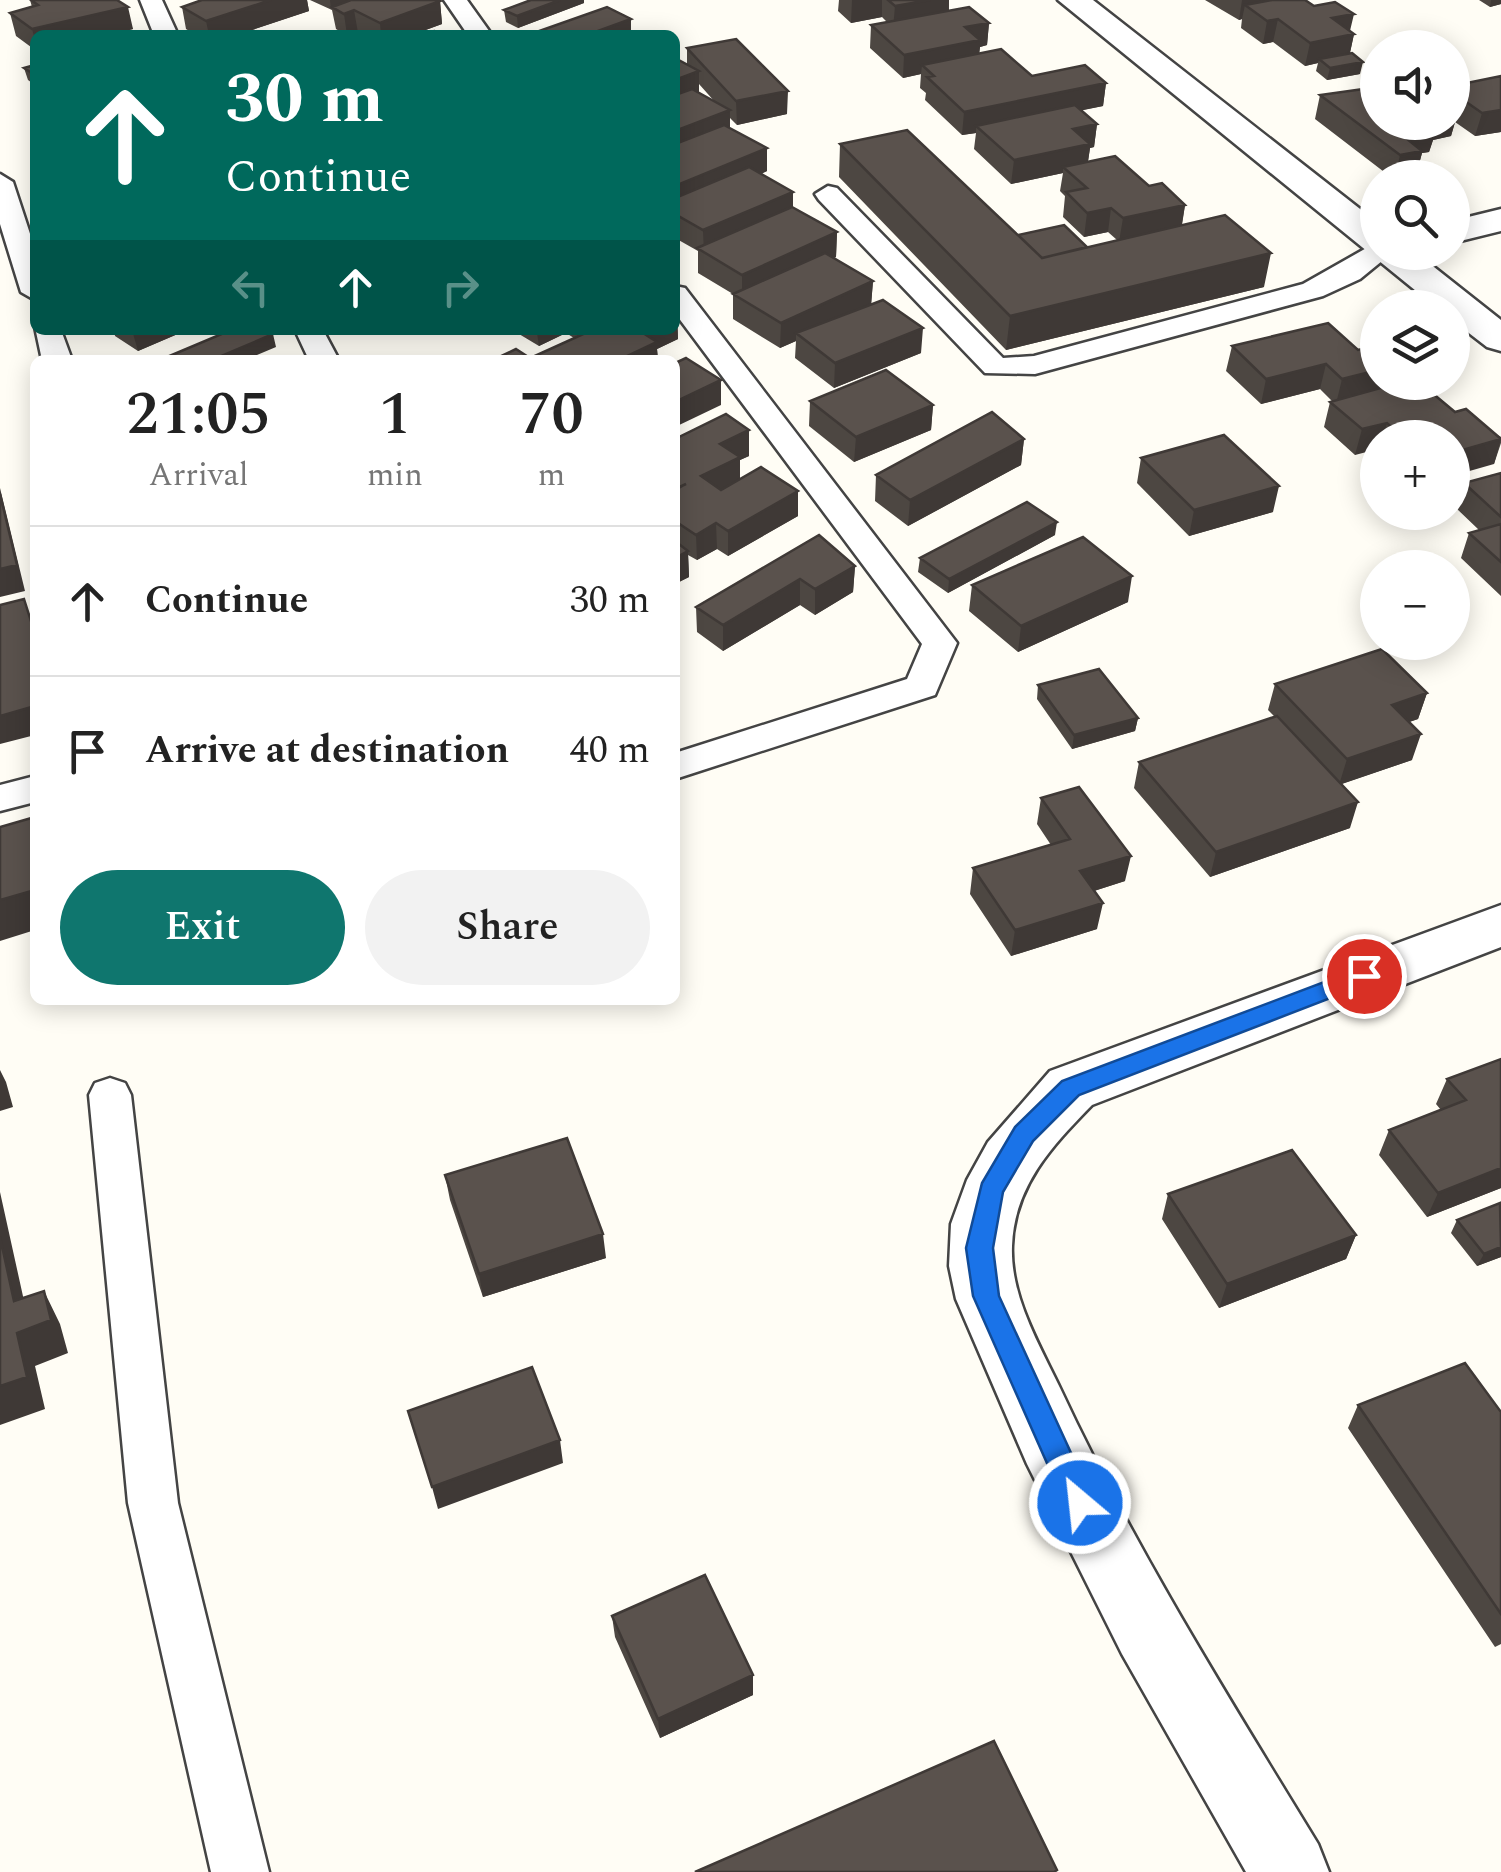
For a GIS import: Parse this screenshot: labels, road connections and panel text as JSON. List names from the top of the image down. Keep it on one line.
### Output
{"page":{"map_buttons":["+","−"],"turn":["30 m","Continue"],"eta":["21:05","Arrival","1","min","70","m"],"list":[{"name":"Continue","value":"30 m"},{"name":"Arrive at destination","value":"40 m"}],"buttons":["Exit","Share"]}}
